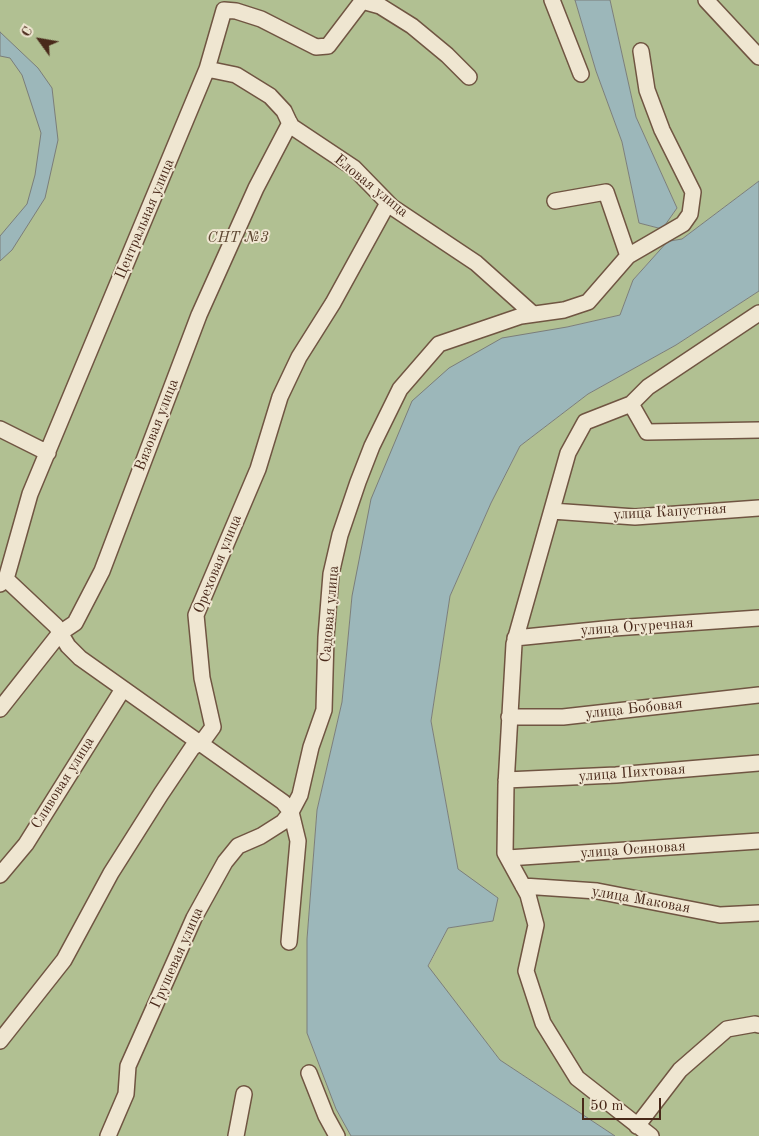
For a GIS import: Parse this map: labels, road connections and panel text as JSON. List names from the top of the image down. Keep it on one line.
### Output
{"streets":{"street":["Еловая улица","Центральная улица","Вязовая улица","улица Капустная","Ореховая улица","Садовая улица","улица Огуречная","улица Бобовая","улица Пихтовая","Сливовая улица","улица Осиновая","улица Маковая","Грушевая улица"]},"crossings":[["Еловая улица","Центральная улица"],["Еловая улица","Вязовая улица"],["Еловая улица","Ореховая улица"],["Еловая улица","Садовая улица"],["Садовая улица","Грушевая улица"]],"parks":["СНТ №3"],"scale_bar":"50 m","north":"top left"}
